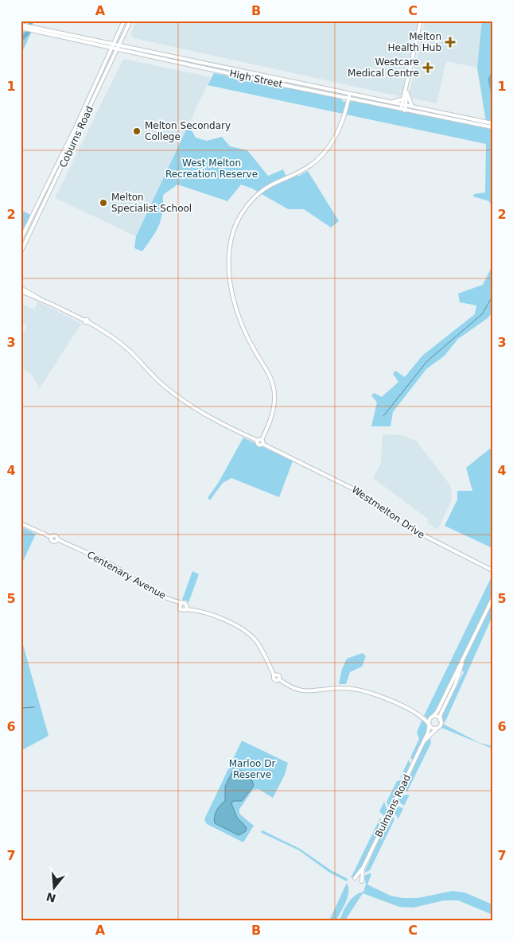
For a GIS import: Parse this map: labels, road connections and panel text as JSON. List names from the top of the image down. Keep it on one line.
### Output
{"streets":{"street":["High Street","Coburns Road","Westmelton Drive","Centenary Avenue","Bulmans Road"]},"crossings":[["High Street","Coburns Road"]],"parks":["West Melton Recreation Reserve","Marloo Dr Reserve"],"places":{"health":["Melton Health Hub","Westcare Medical Centre"],"other":["Melton Secondary College","Melton Specialist School"]},"north":"bottom","grid":{"columns":["A","B","C"],"rows":["1","2","3","4","5","6","7"]}}
